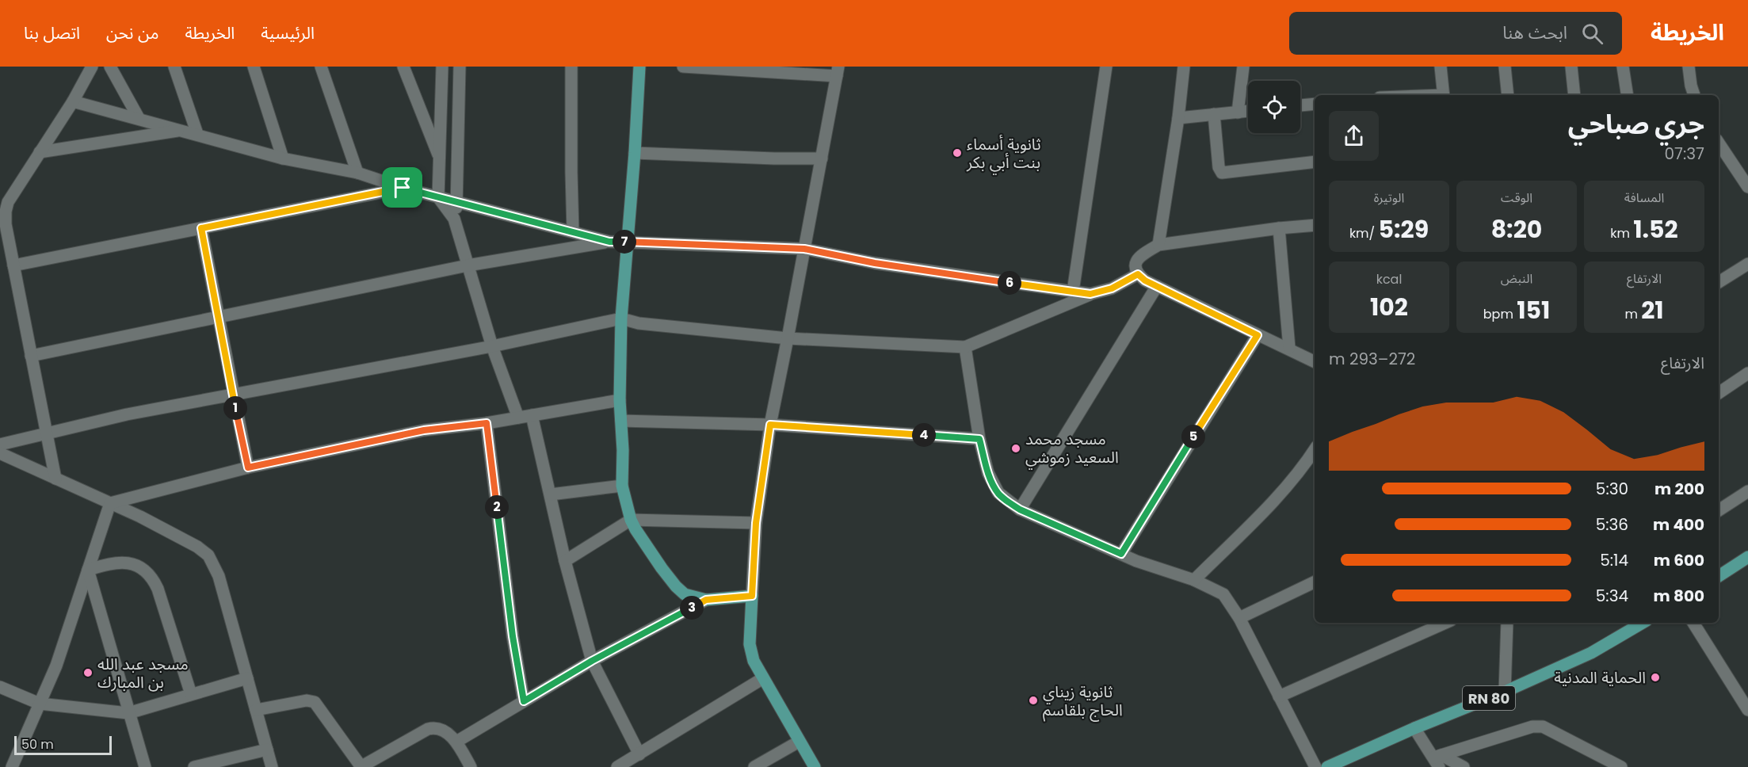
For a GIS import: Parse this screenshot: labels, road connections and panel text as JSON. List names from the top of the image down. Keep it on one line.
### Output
{"streets":{"main road":["RN 80"]},"places":["ثانوية أسماء بنت أبي بكر","مسجد محمد السعيد زموشي","مسجد عبد الله بن المبارك","الحماية المدنية","ثانوية زيناي الحاج بلقاسم"],"scale_bar":"50 m","page":{"header":"الخريطة","search":"ابحث هنا","nav":["الرئيسية","الخريطة","من نحن","اتصل بنا"],"heading":["جري صباحي","07:37"],"stats":[["المسافة","1.52 km"],["الوقت","8:20"],["الوتيرة","5:29 /km"],["الارتفاع","21 m"],["النبض","151 bpm"],["kcal","102"]],"pins":["7","6","1","4","5","2","3"],"chart":["الارتفاع","272–293 m"],"list":[{"name":"200 m","note":"5:30"},{"name":"400 m","note":"5:36"},{"name":"600 m","note":"5:14"},{"name":"800 m","note":"5:34"}],"scale":"50 m"}}
